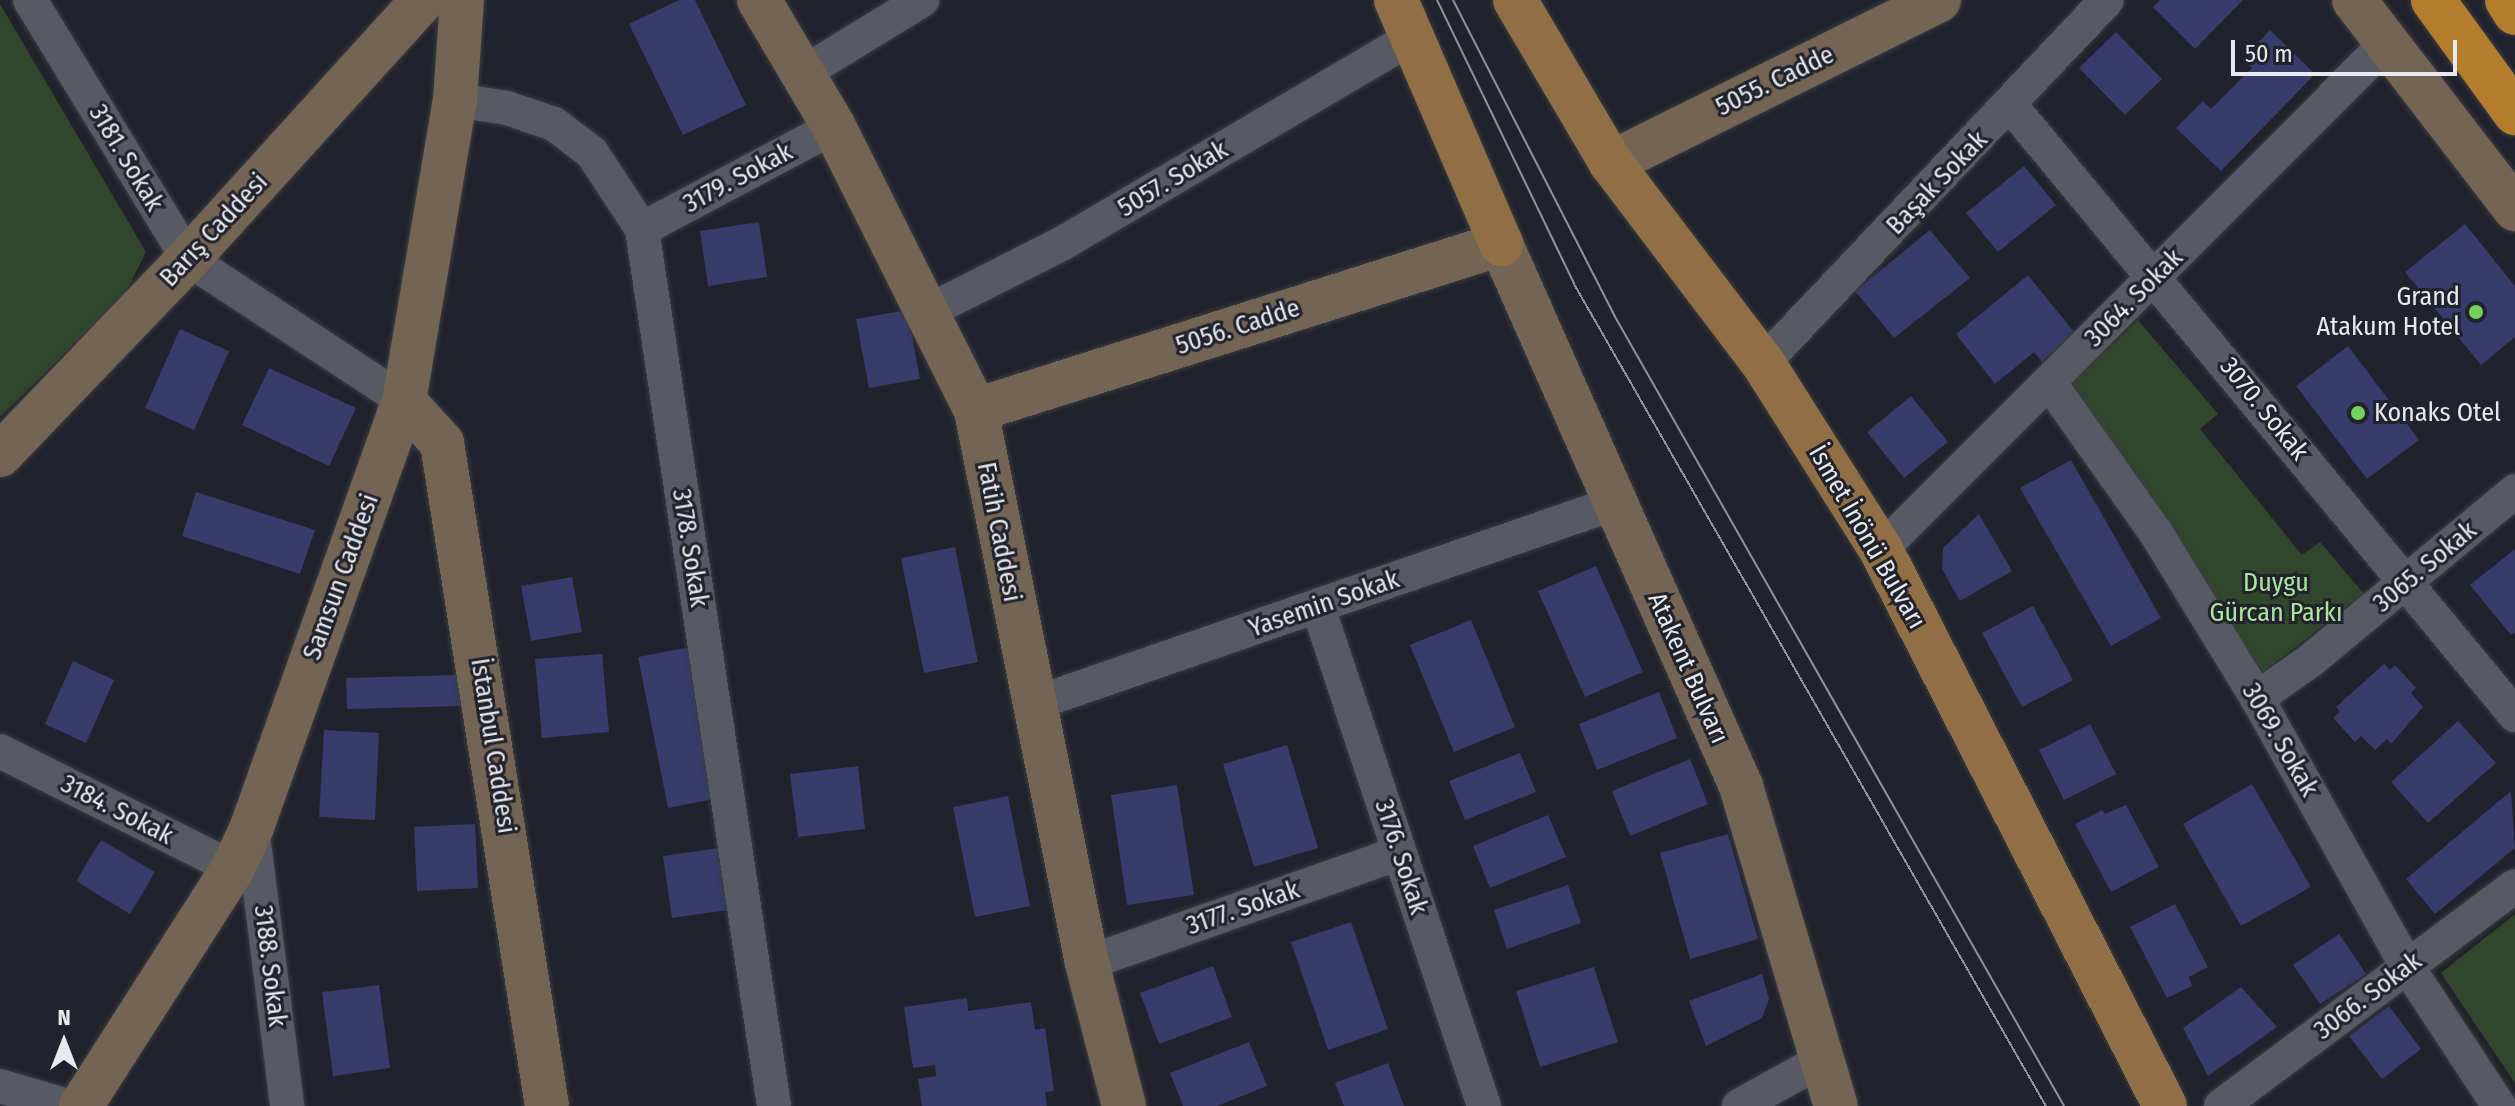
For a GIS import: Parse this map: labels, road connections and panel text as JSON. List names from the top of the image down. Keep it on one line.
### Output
{"streets":{"main road":["İsmet İnönü Bulvarı"],"street":["5055. Cadde","3181. Sokak","3179. Sokak","5057. Sokak","Başak Sokak","Barış Caddesi","3064. Sokak","5056. Cadde","3070. Sokak","Fatih Caddesi","3178. Sokak","3065. Sokak","Samsun Caddesi","Yasemin Sokak","Atakent Bulvarı","3069. Sokak","İstanbul Caddesi","3184. Sokak","3176. Sokak","3177. Sokak","3188. Sokak","3066. Sokak"]},"crossings":[["5055. Cadde","İsmet İnönü Bulvarı"],["3181. Sokak","Barış Caddesi"],["3181. Sokak","Samsun Caddesi"],["3181. Sokak","İstanbul Caddesi"],["3179. Sokak","Fatih Caddesi"],["3179. Sokak","3178. Sokak"],["5057. Sokak","Fatih Caddesi"],["Başak Sokak","3070. Sokak"],["Başak Sokak","İsmet İnönü Bulvarı"],["3064. Sokak","3070. Sokak"],["3064. Sokak","İsmet İnönü Bulvarı"],["3064. Sokak","3069. Sokak"],["5056. Cadde","Fatih Caddesi"],["5056. Cadde","Atakent Bulvarı"],["3070. Sokak","3065. Sokak"],["Fatih Caddesi","Yasemin Sokak"],["Fatih Caddesi","3177. Sokak"],["3178. Sokak","Samsun Caddesi"],["3065. Sokak","3069. Sokak"],["Samsun Caddesi","İstanbul Caddesi"],["Samsun Caddesi","3184. Sokak"],["Samsun Caddesi","3188. Sokak"],["Yasemin Sokak","Atakent Bulvarı"],["Yasemin Sokak","3176. Sokak"],["3069. Sokak","3066. Sokak"],["3176. Sokak","3177. Sokak"]],"parks":["Duygu Gürcan Parkı"],"places":["Grand Atakum Hotel","Konaks Otel"],"scale_bar":"50 m","north":"top"}
